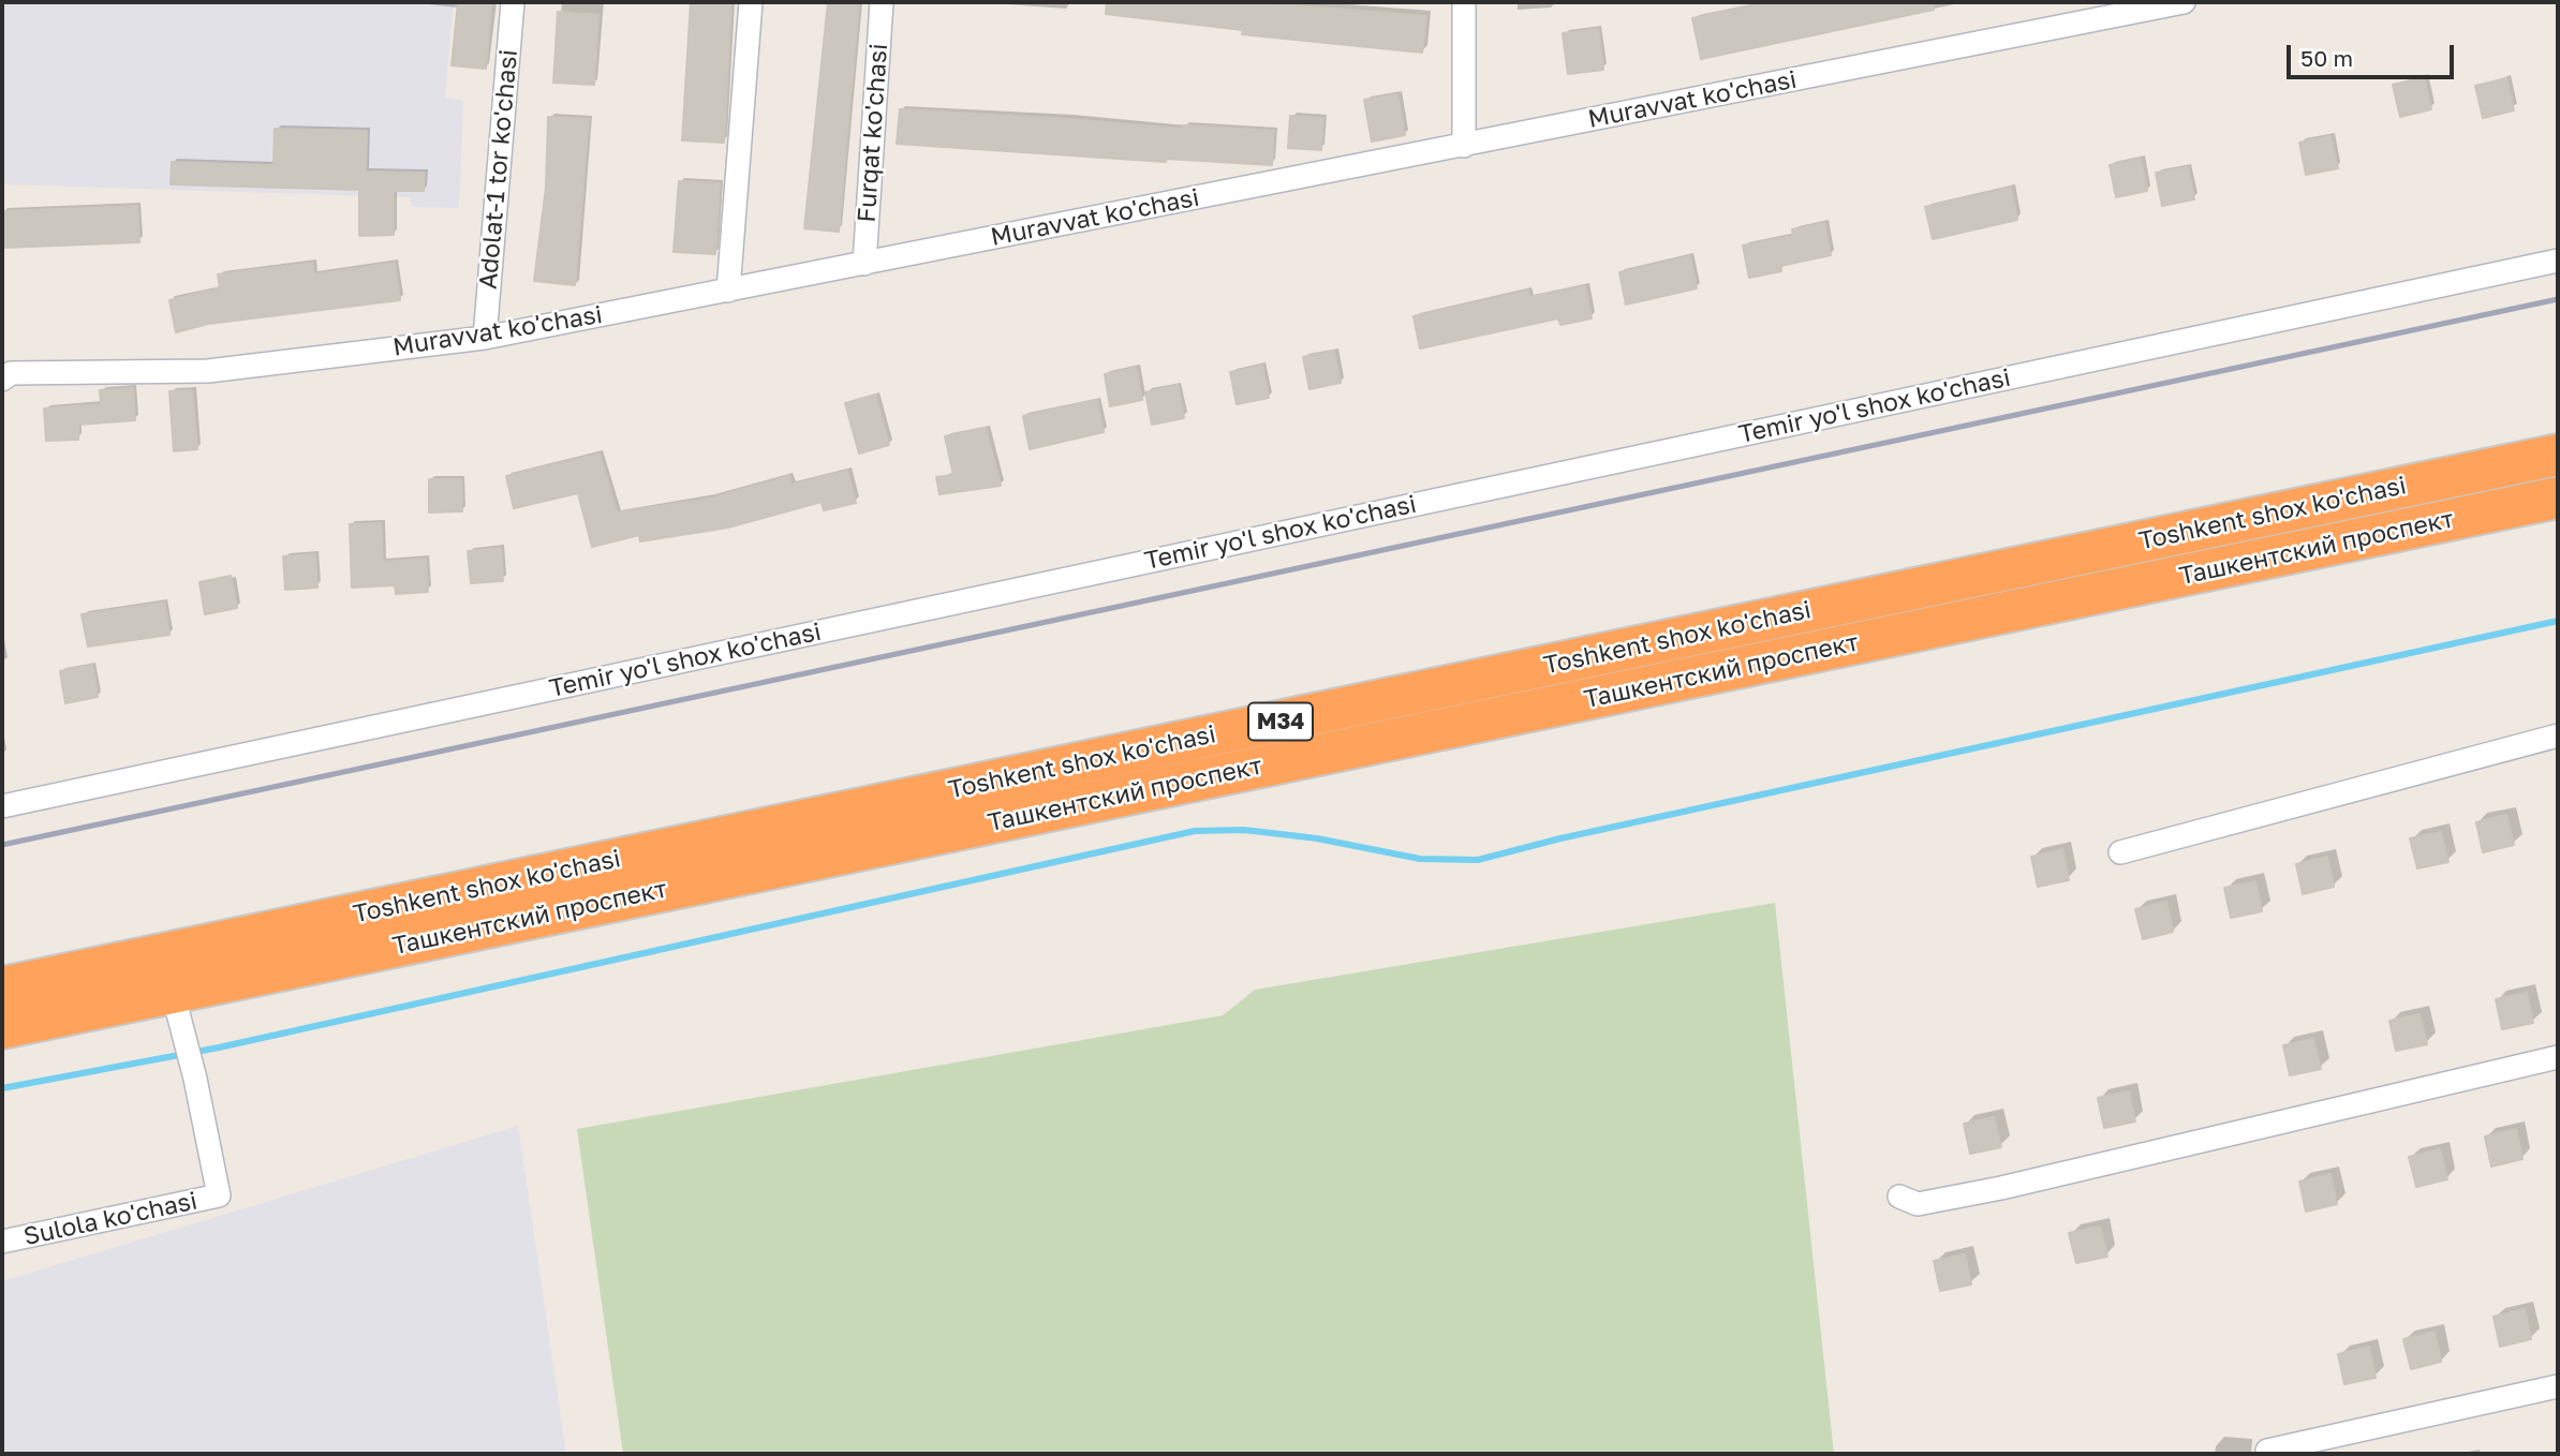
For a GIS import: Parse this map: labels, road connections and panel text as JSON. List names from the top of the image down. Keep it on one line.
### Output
{"streets":{"highway":["Toshkent shox ko'chasi","Ташкентский проспект","M34"],"street":["Muravvat ko'chasi","Furqat ko'chasi","Adolat-1 tor ko'chasi","Temir yo'l shox ko'chasi","Sulola ko'chasi"]},"crossings":[["Muravvat ko'chasi","Furqat ko'chasi"],["Muravvat ko'chasi","Adolat-1 tor ko'chasi"],["Ташкентский проспект","Sulola ko'chasi"]],"scale_bar":"50 m"}
